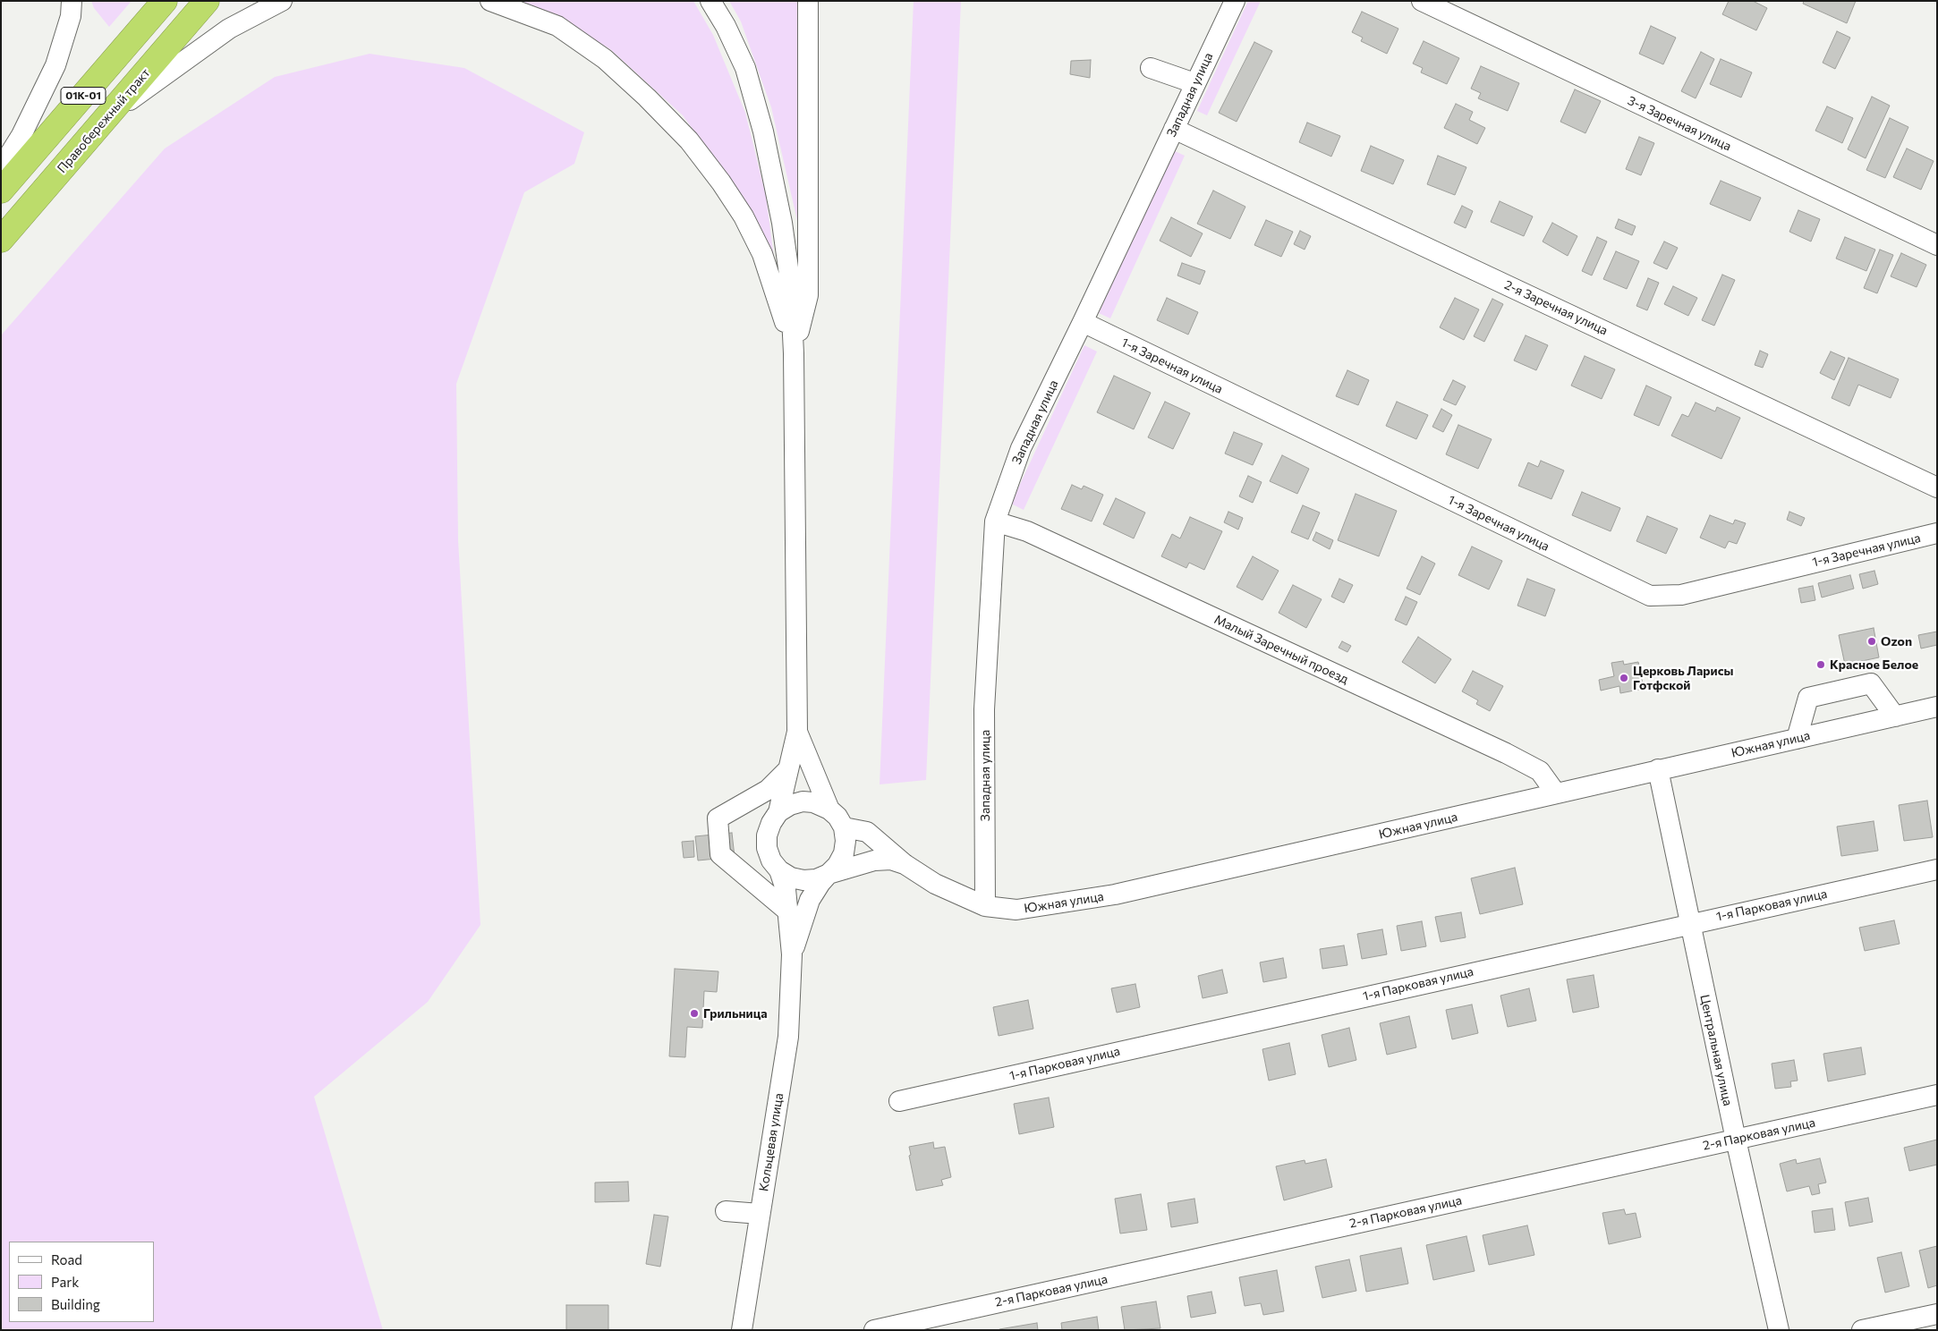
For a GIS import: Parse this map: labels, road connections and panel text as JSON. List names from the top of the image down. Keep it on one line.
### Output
{"streets":{"highway":["01К-01","Правобережный тракт"],"street":["Западная улица","3-я Заречная улица","2-я Заречная улица","1-я Заречная улица","Малый Заречный проезд","Южная улица","1-я Парковая улица","Центральная улица","2-я Парковая улица","Кольцевая улица"]},"crossings":[["Западная улица","2-я Заречная улица"],["Западная улица","1-я Заречная улица"],["Западная улица","Малый Заречный проезд"],["Западная улица","Южная улица"],["Малый Заречный проезд","Южная улица"],["Южная улица","Центральная улица"],["1-я Парковая улица","Центральная улица"],["Центральная улица","2-я Парковая улица"]],"places":["Ozon","Красное Белое","Церковь Ларисы Готфской","Грильница"],"legend":["Road","Park","Building"]}
